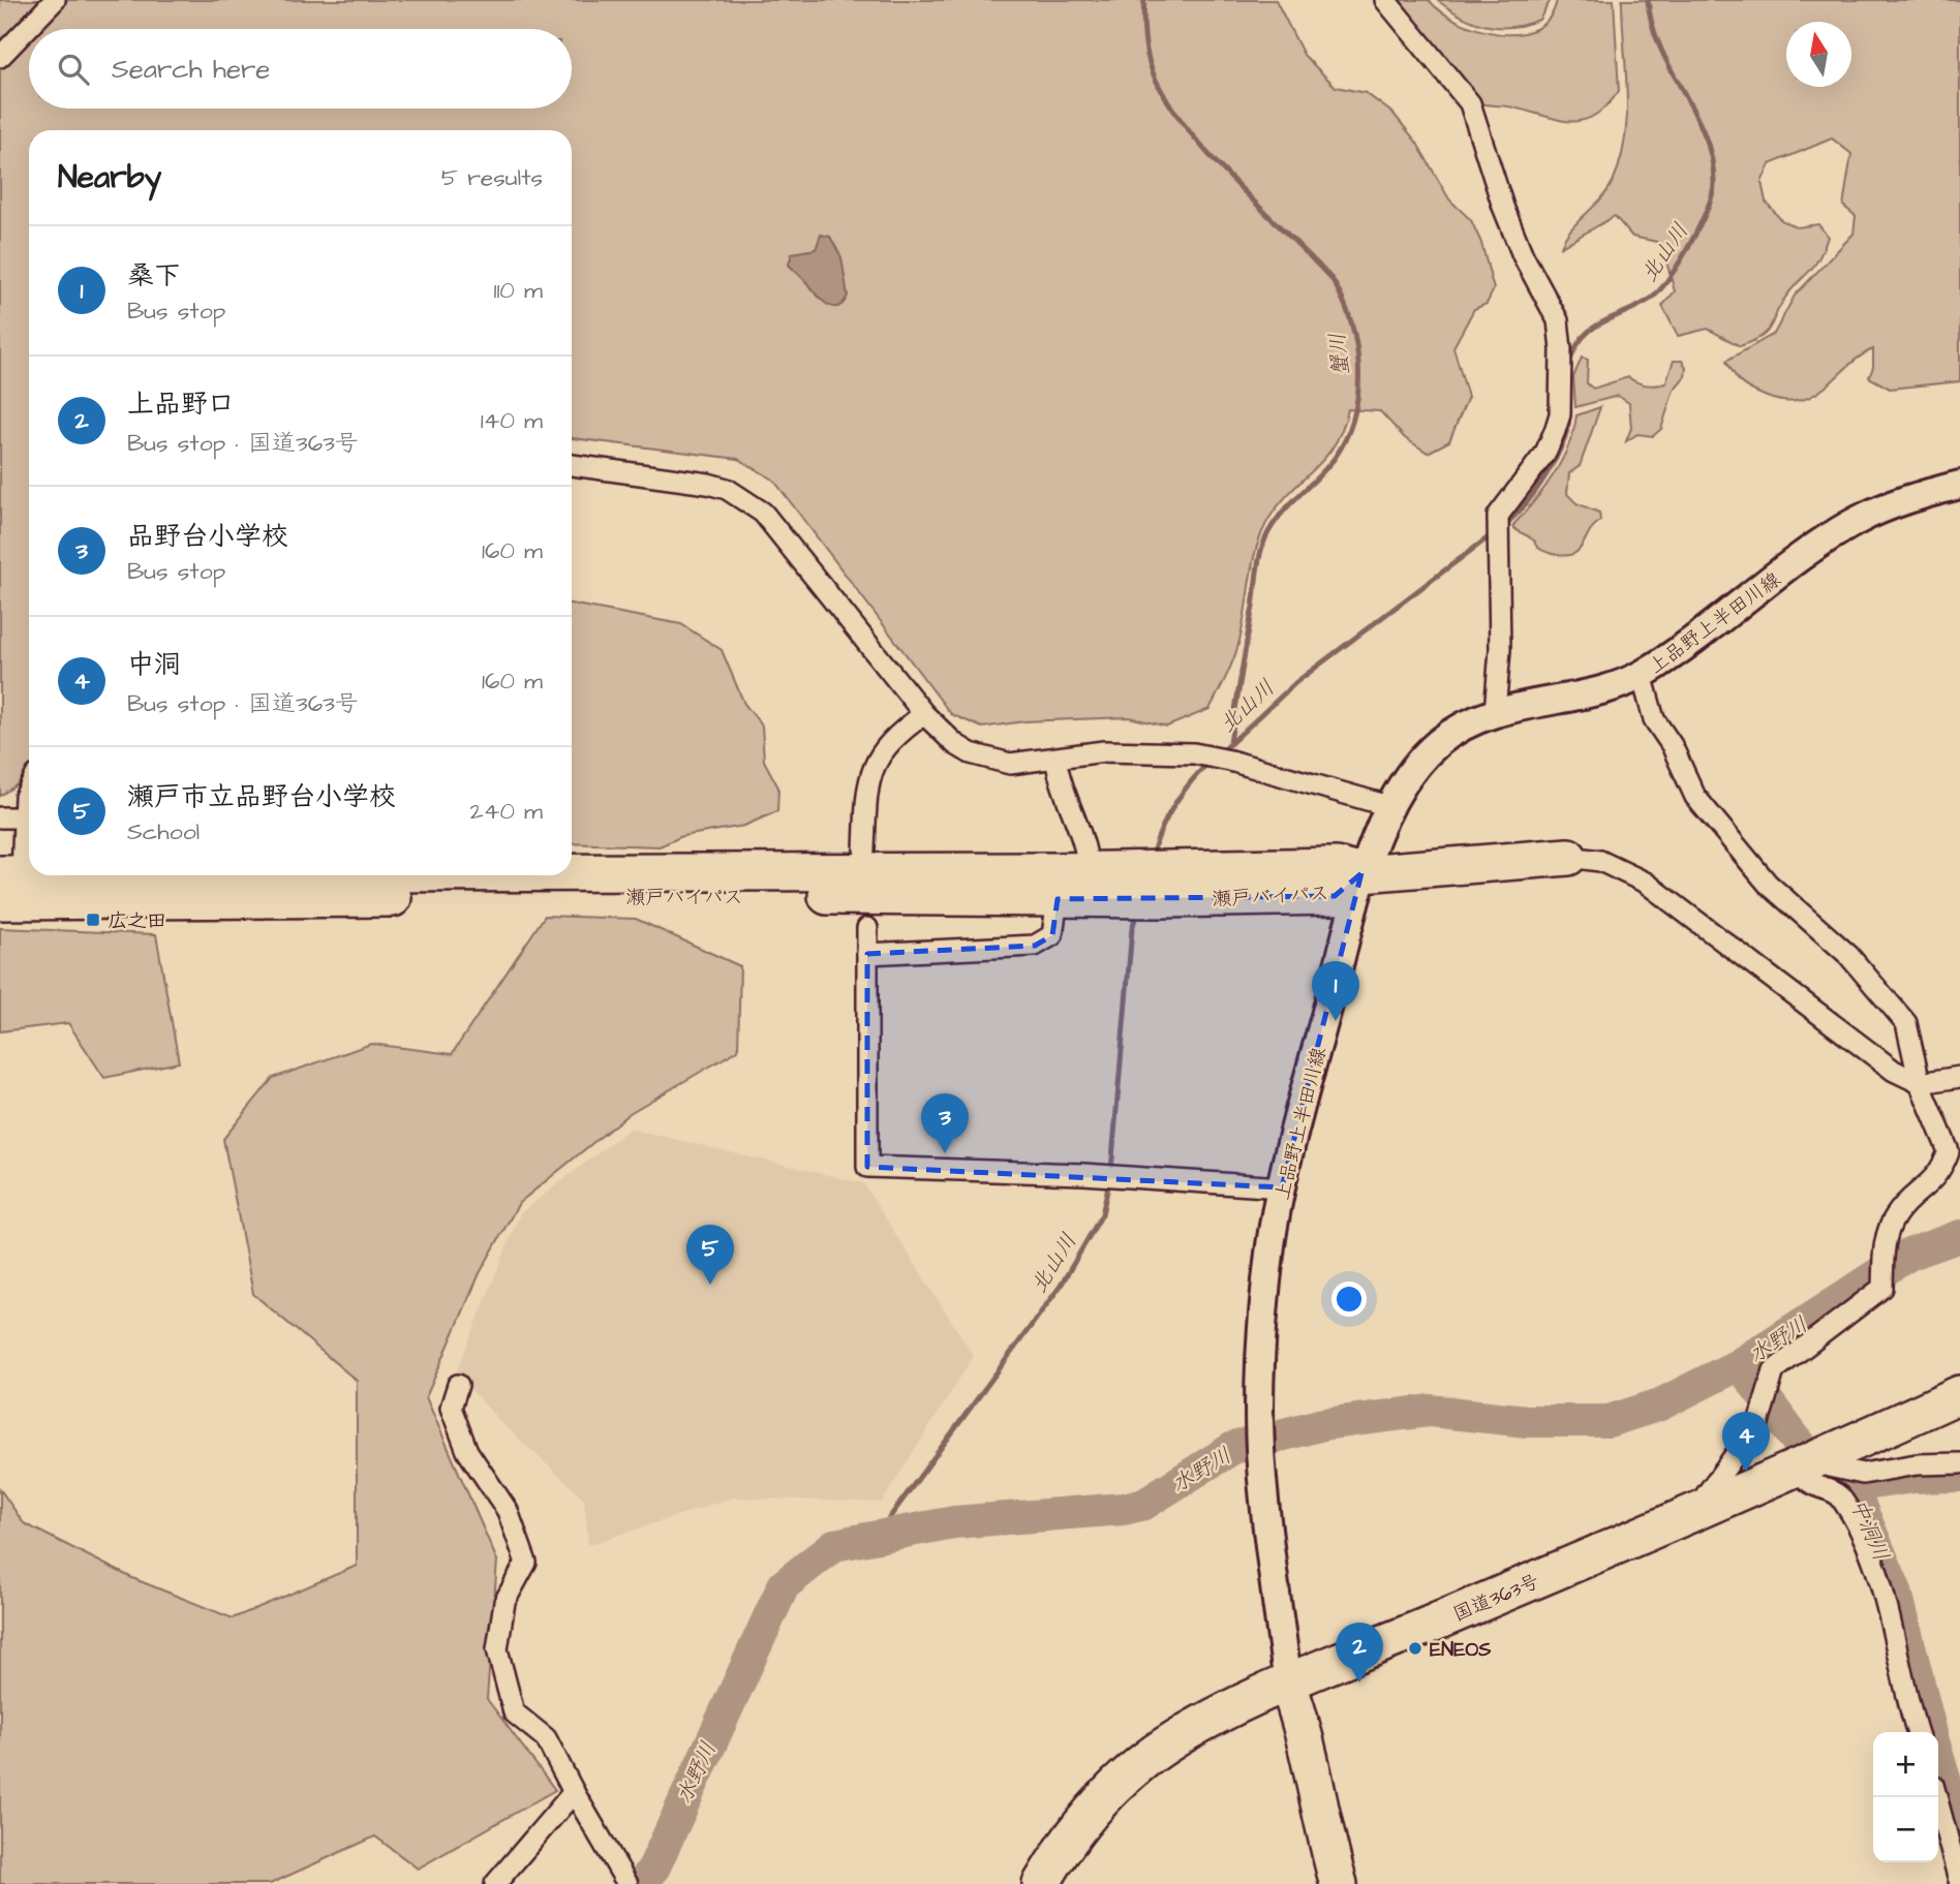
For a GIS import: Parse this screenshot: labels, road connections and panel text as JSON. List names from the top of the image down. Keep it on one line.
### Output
{"streets":{"highway":["瀬戸バイパス","国道363号"],"street":["上品野上半田川線"]},"crossings":[["上品野上半田川線","瀬戸バイパス"],["上品野上半田川線","国道363号"]],"water":["北山川","蟹川","水野川","中洞川"],"places":{"transit":["広之田"],"other":["ENEOS"]},"north":"top","page":{"search":"Search here","heading":["Nearby","5 results"],"list":[{"mark":"1","name":"桑下","note":"Bus stop","value":"110 m"},{"mark":"2","name":"上品野口","note":"Bus stop · 国道363号","value":"140 m"},{"mark":"3","name":"品野台小学校","note":"Bus stop","value":"160 m"},{"mark":"4","name":"中洞","note":"Bus stop · 国道363号","value":"160 m"},{"mark":"5","name":"瀬戸市立品野台小学校","note":"School","value":"240 m"}],"pins":["1","3","5","4","2"],"map_buttons":["+","−"]}}
